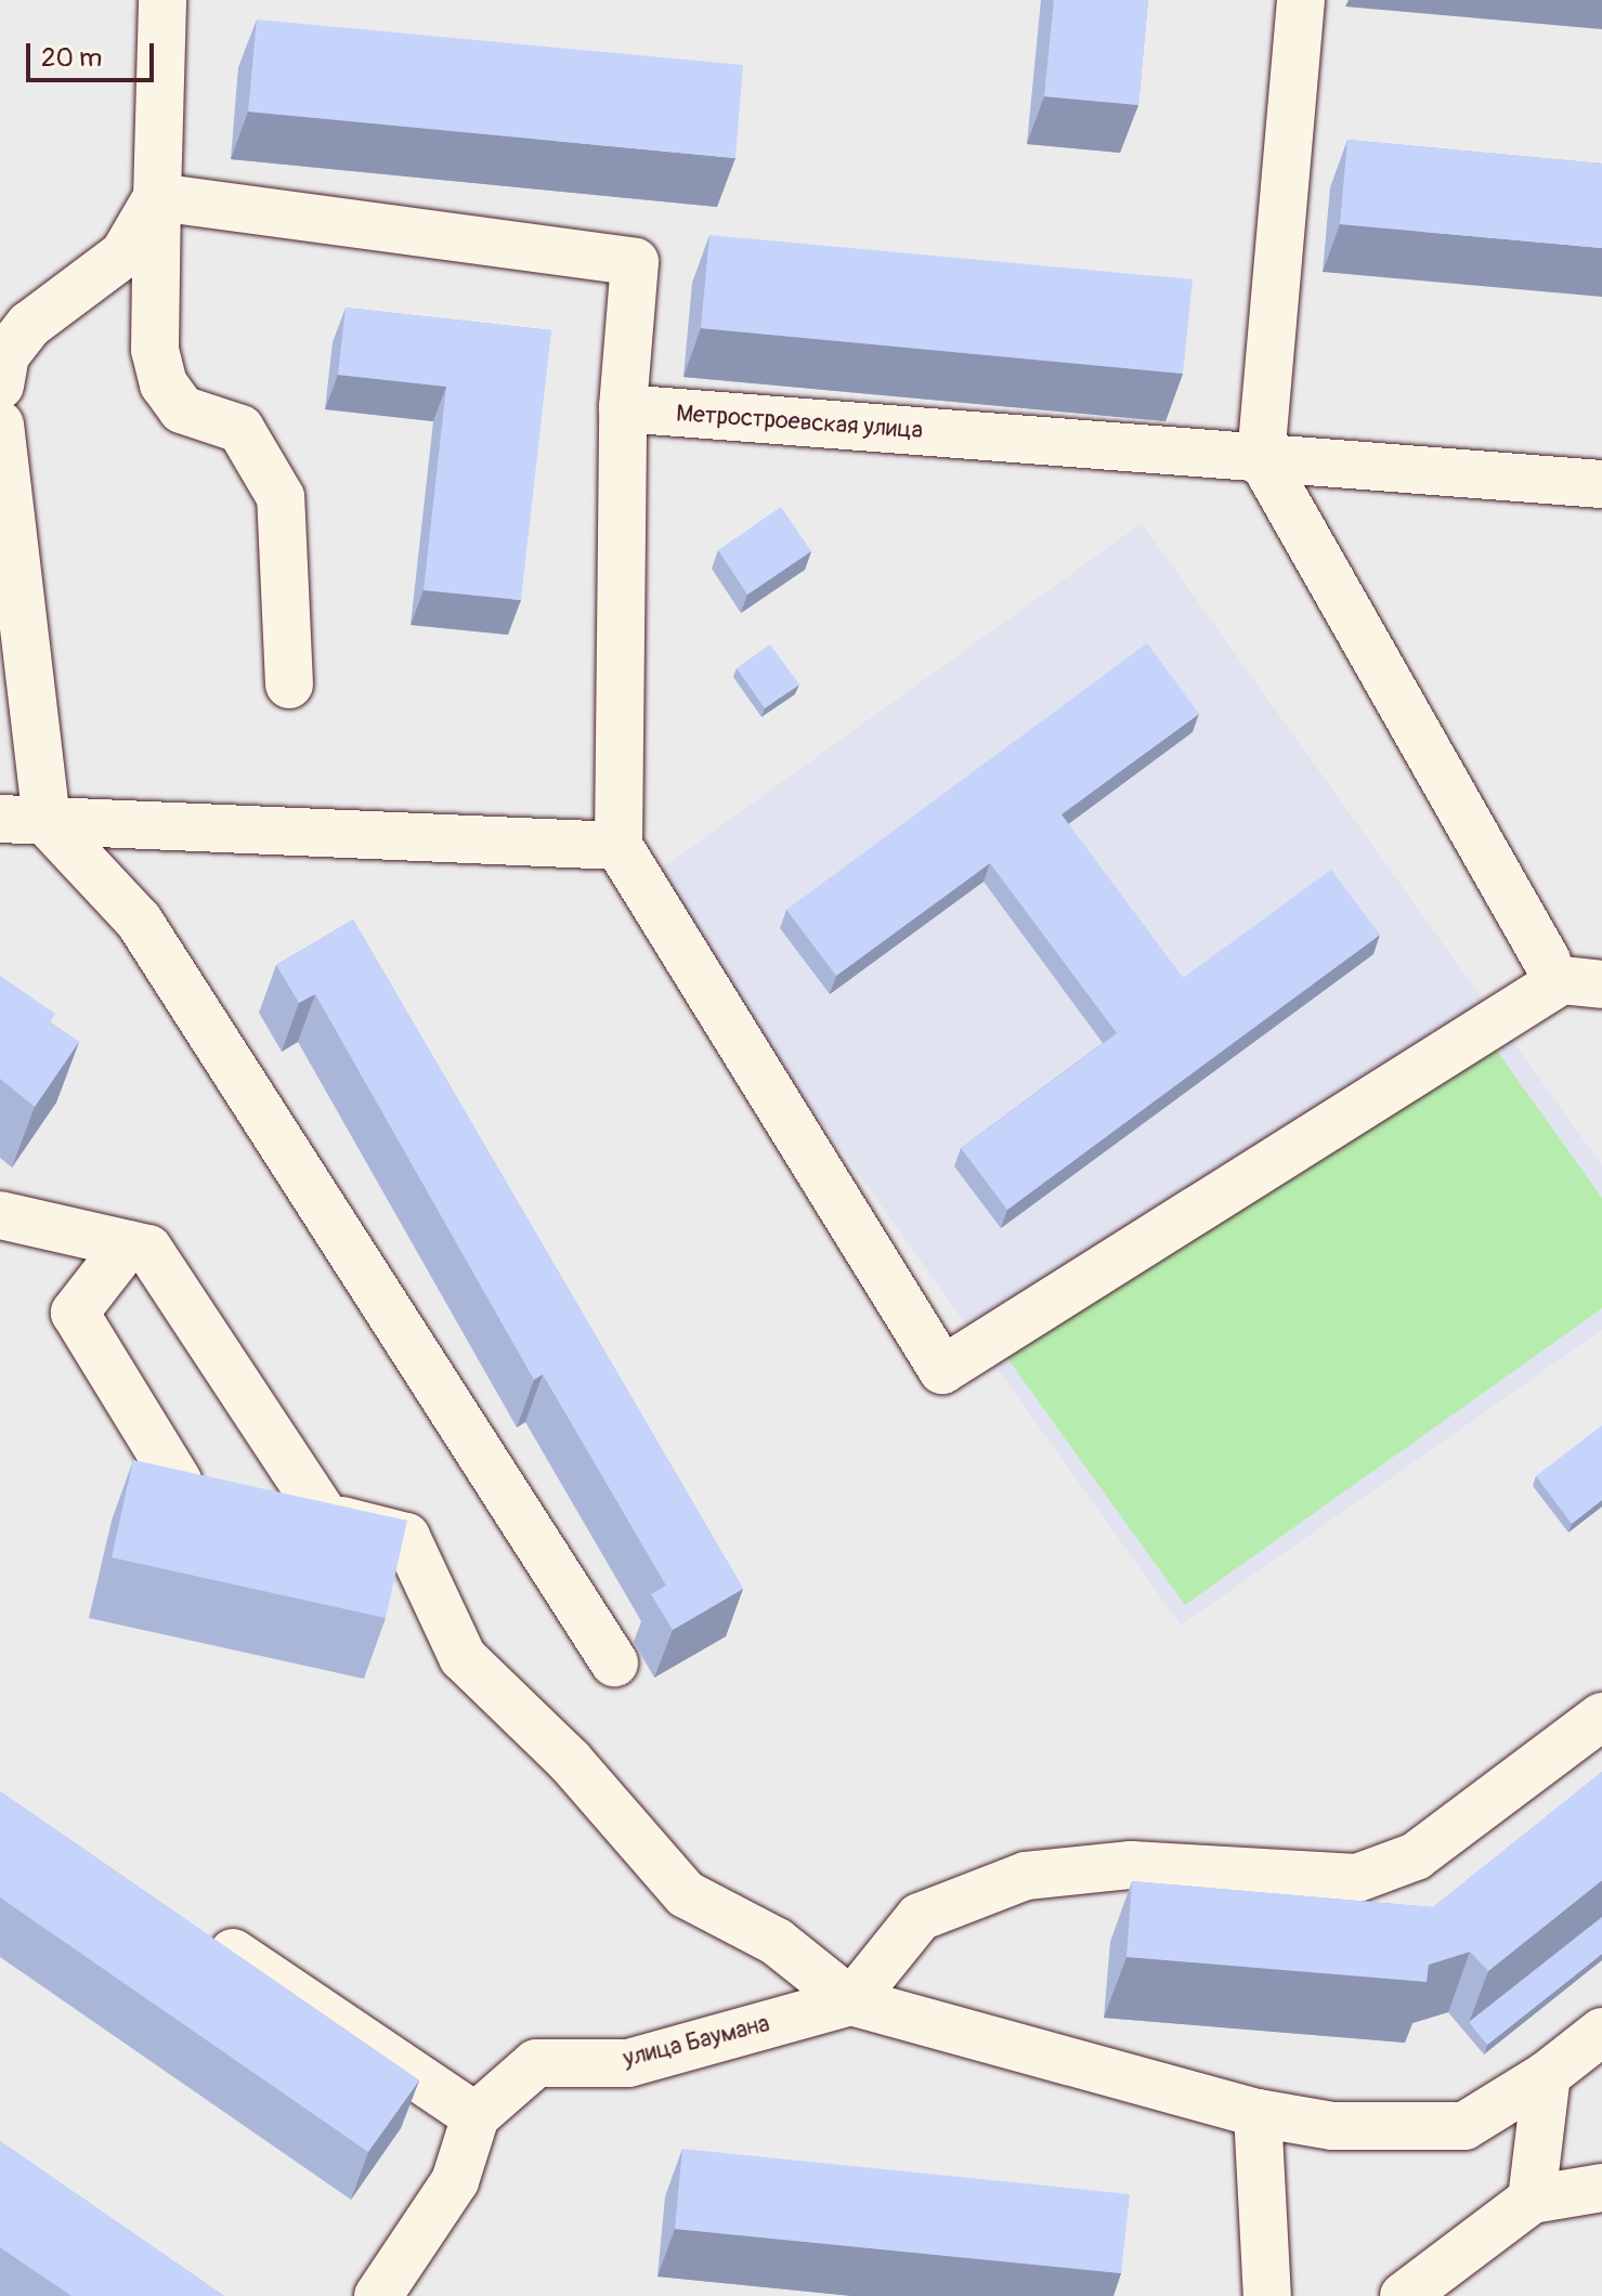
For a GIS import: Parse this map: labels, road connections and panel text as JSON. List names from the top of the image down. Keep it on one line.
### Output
{"streets":{"street":["Метростроевская улица","улица Баумана"]},"scale_bar":"20 m"}
